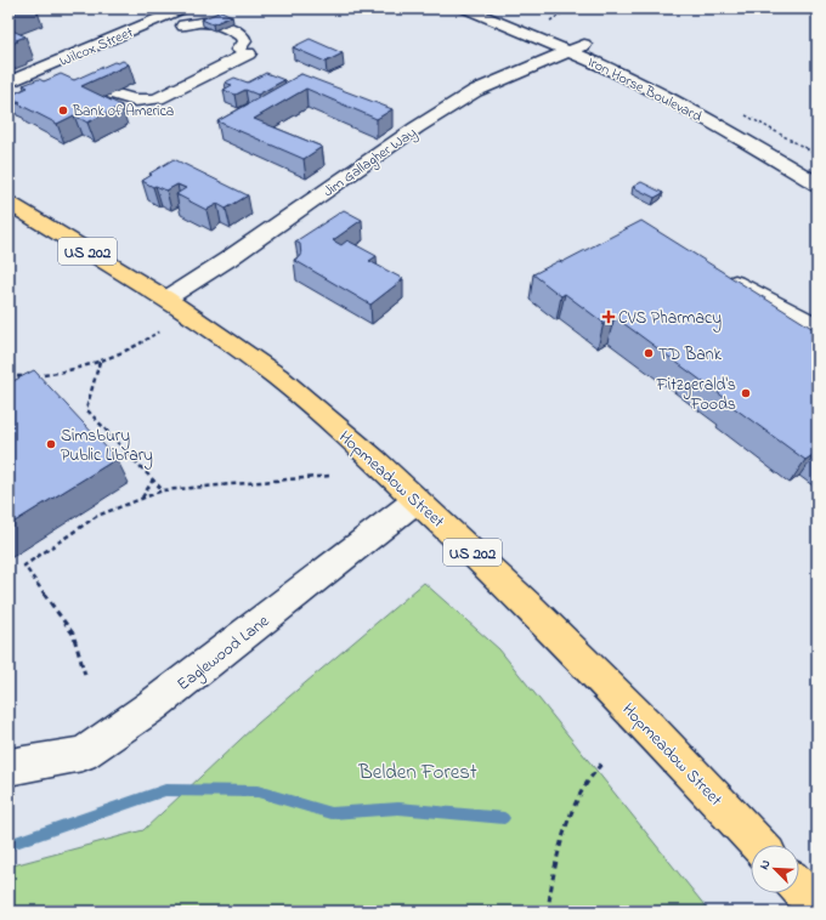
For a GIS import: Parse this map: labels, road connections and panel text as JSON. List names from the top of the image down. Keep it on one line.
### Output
{"streets":{"highway":["US 202","Hopmeadow Street"],"street":["Wilcox Street","Iron Horse Boulevard","Jim Gallagher Way","Eaglewood Lane"]},"crossings":[["Iron Horse Boulevard","Jim Gallagher Way"],["Jim Gallagher Way","Hopmeadow Street"],["Hopmeadow Street","Eaglewood Lane"]],"parks":["Belden Forest"],"places":{"other":["Bank of America","TD Bank","Fitzgerald's Foods","Simsbury Public Library"],"health":["CVS Pharmacy"]},"north":"top left"}
